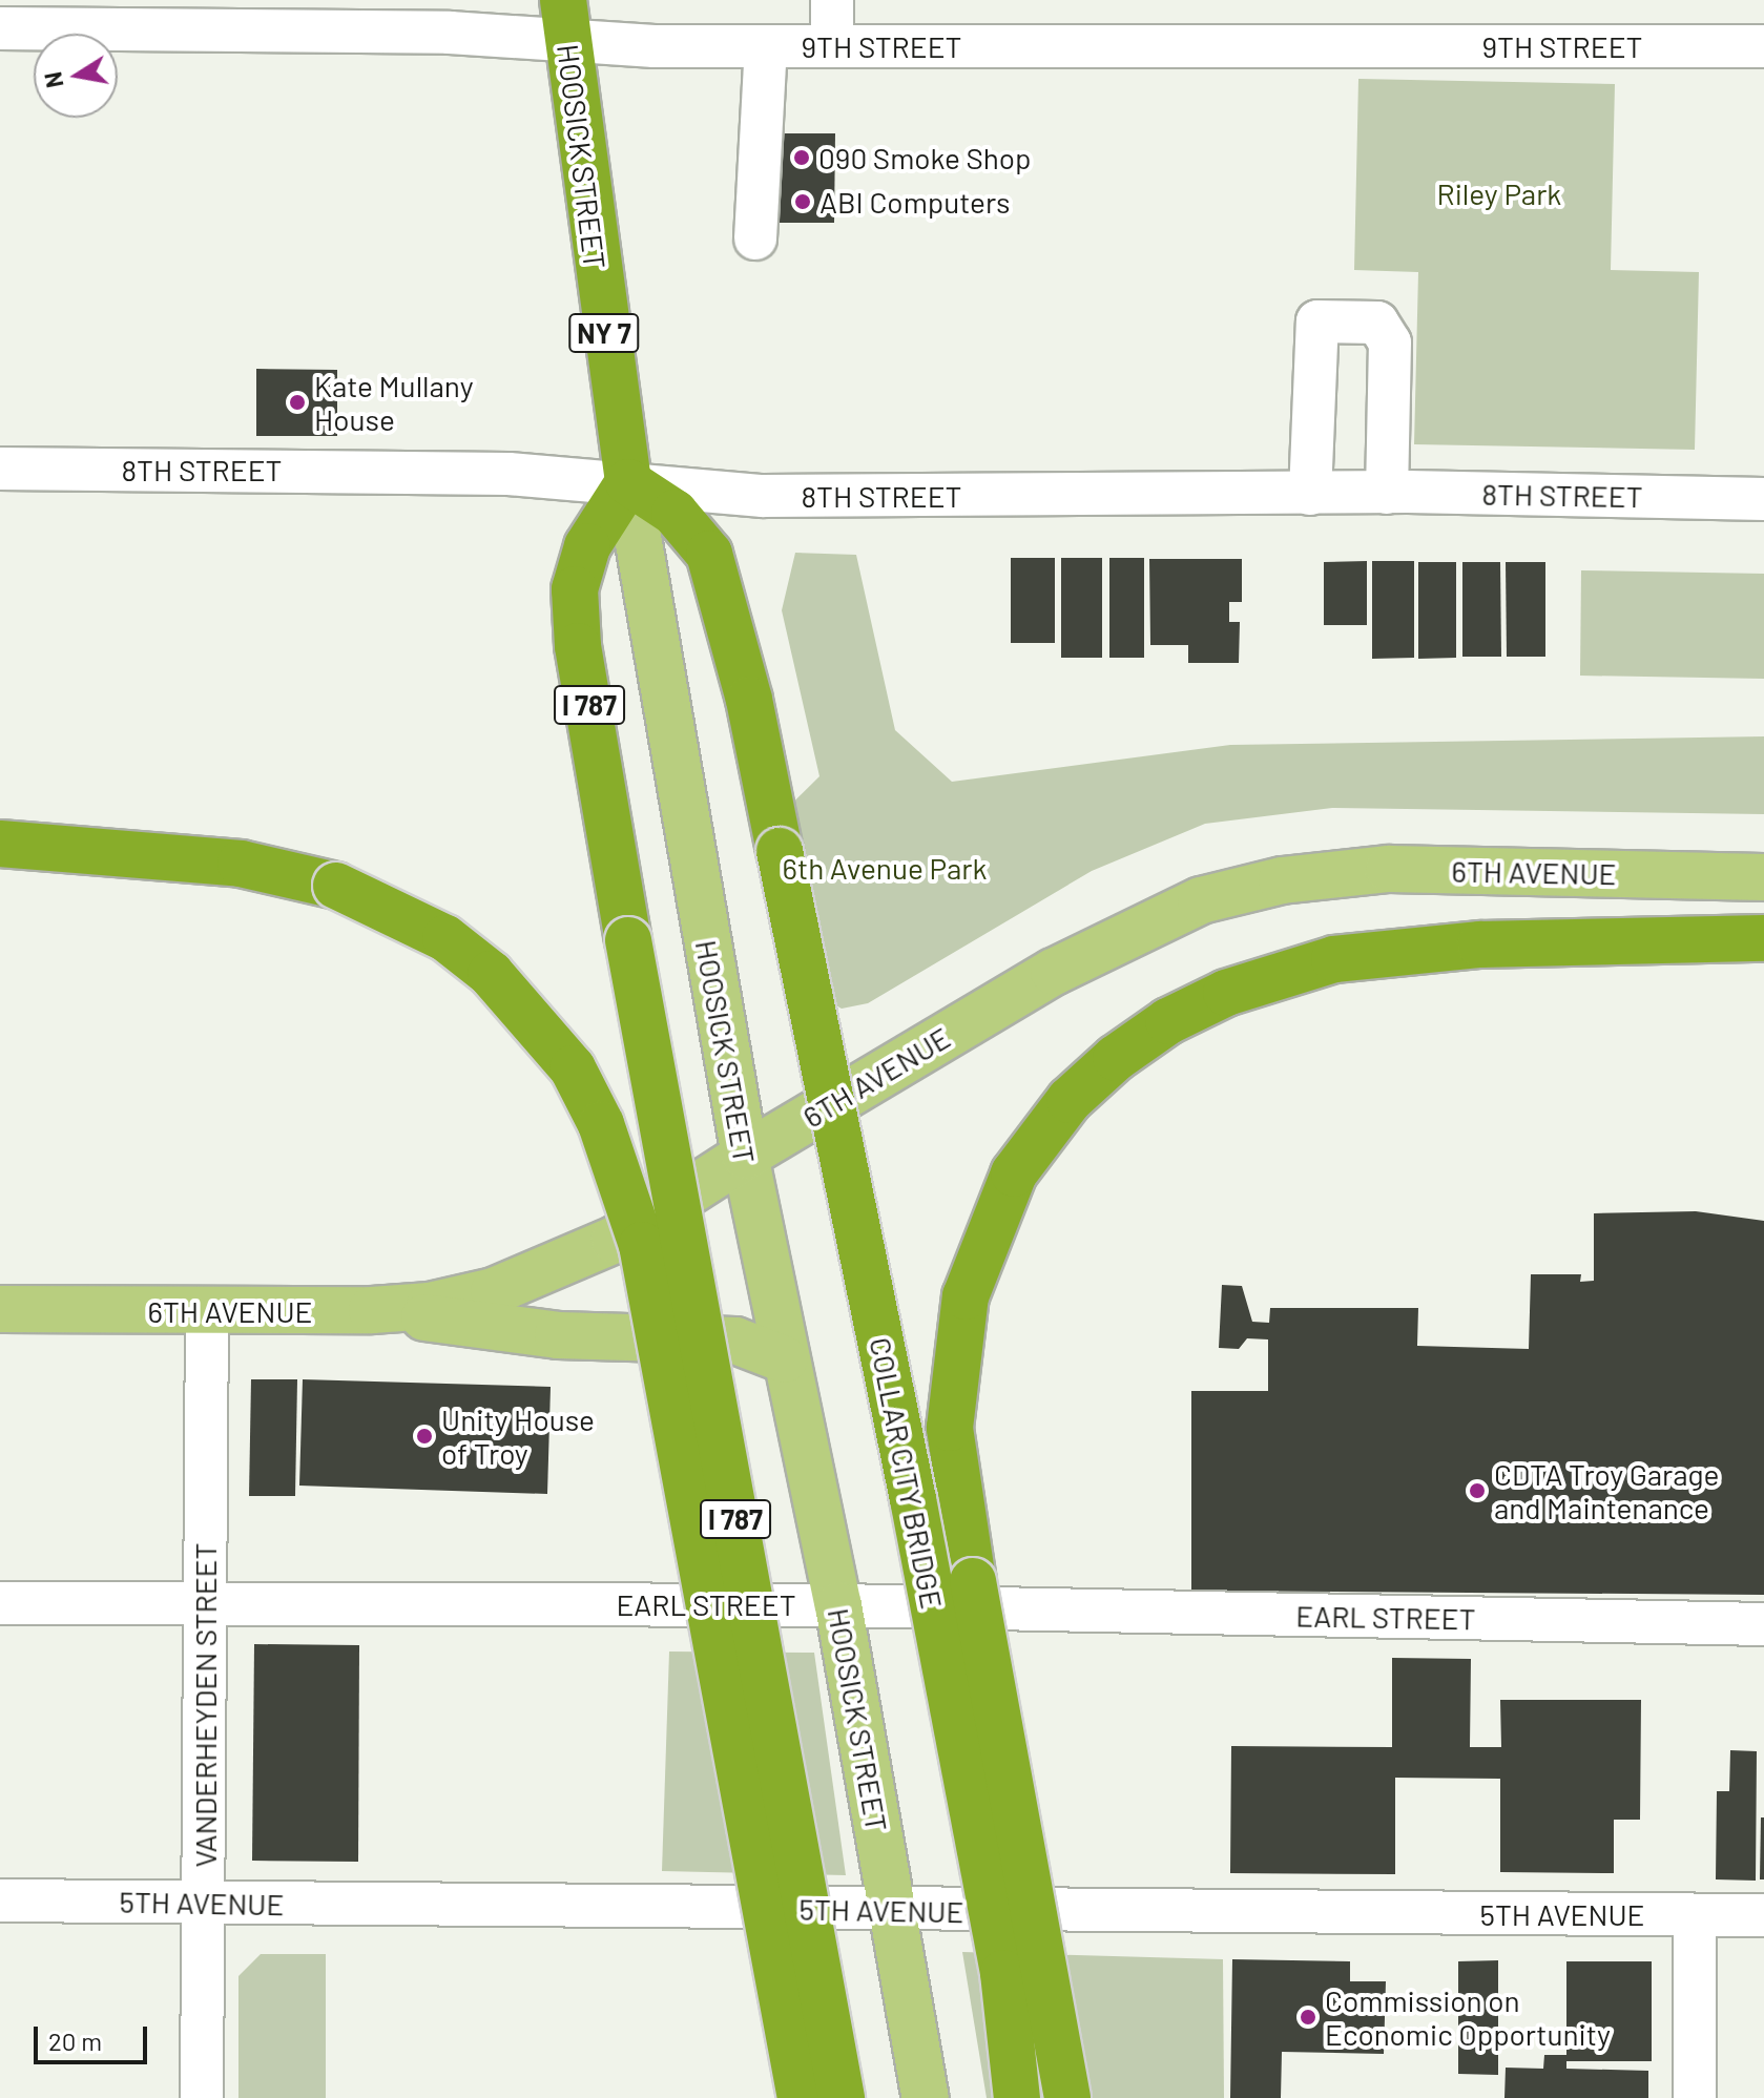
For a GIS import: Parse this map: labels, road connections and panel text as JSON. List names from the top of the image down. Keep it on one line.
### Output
{"streets":{"highway":["HOOSICK STREET","NY 7","I 787","COLLAR CITY BRIDGE"],"main road":["6TH AVENUE"],"street":["9TH STREET","8TH STREET","EARL STREET","VANDERHEYDEN STREET","5TH AVENUE"]},"crossings":[["9TH STREET","HOOSICK STREET"],["HOOSICK STREET","8TH STREET"],["HOOSICK STREET","I 787"],["HOOSICK STREET","6TH AVENUE"],["HOOSICK STREET","COLLAR CITY BRIDGE"],["HOOSICK STREET","EARL STREET"],["HOOSICK STREET","5TH AVENUE"],["8TH STREET","I 787"],["8TH STREET","COLLAR CITY BRIDGE"],["I 787","COLLAR CITY BRIDGE"],["6TH AVENUE","VANDERHEYDEN STREET"],["EARL STREET","VANDERHEYDEN STREET"],["VANDERHEYDEN STREET","5TH AVENUE"]],"parks":["Riley Park","6th Avenue Park"],"places":["090 Smoke Shop","ABI Computers","Kate Mullany House","Unity House of Troy","CDTA Troy Garage and Maintenance","Commission on Economic Opportunity"],"scale_bar":"20 m","north":"left"}
